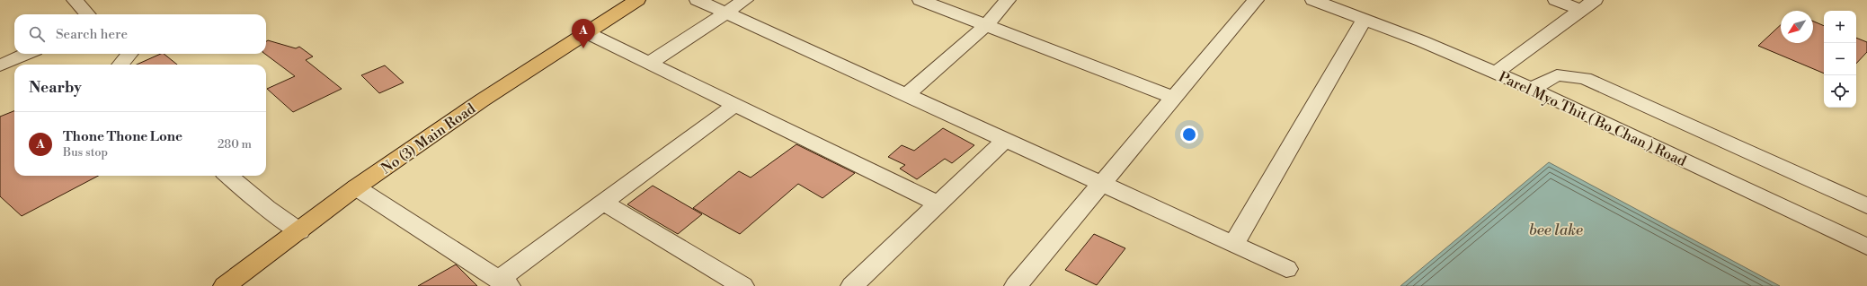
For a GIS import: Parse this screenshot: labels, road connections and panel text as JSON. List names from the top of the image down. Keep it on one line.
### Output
{"streets":{"main road":["No (3) Main Road"],"street":["Parel Myo Thit ( Bo Chan ) Road"]},"water":["bee lake"],"north":"bottom left","page":{"map_buttons":["+","−"],"search":"Search here","pins":"A","heading":"Nearby","list":[{"mark":"A","name":"Thone Thone Lone","note":"Bus stop","value":"280 m"}]}}
